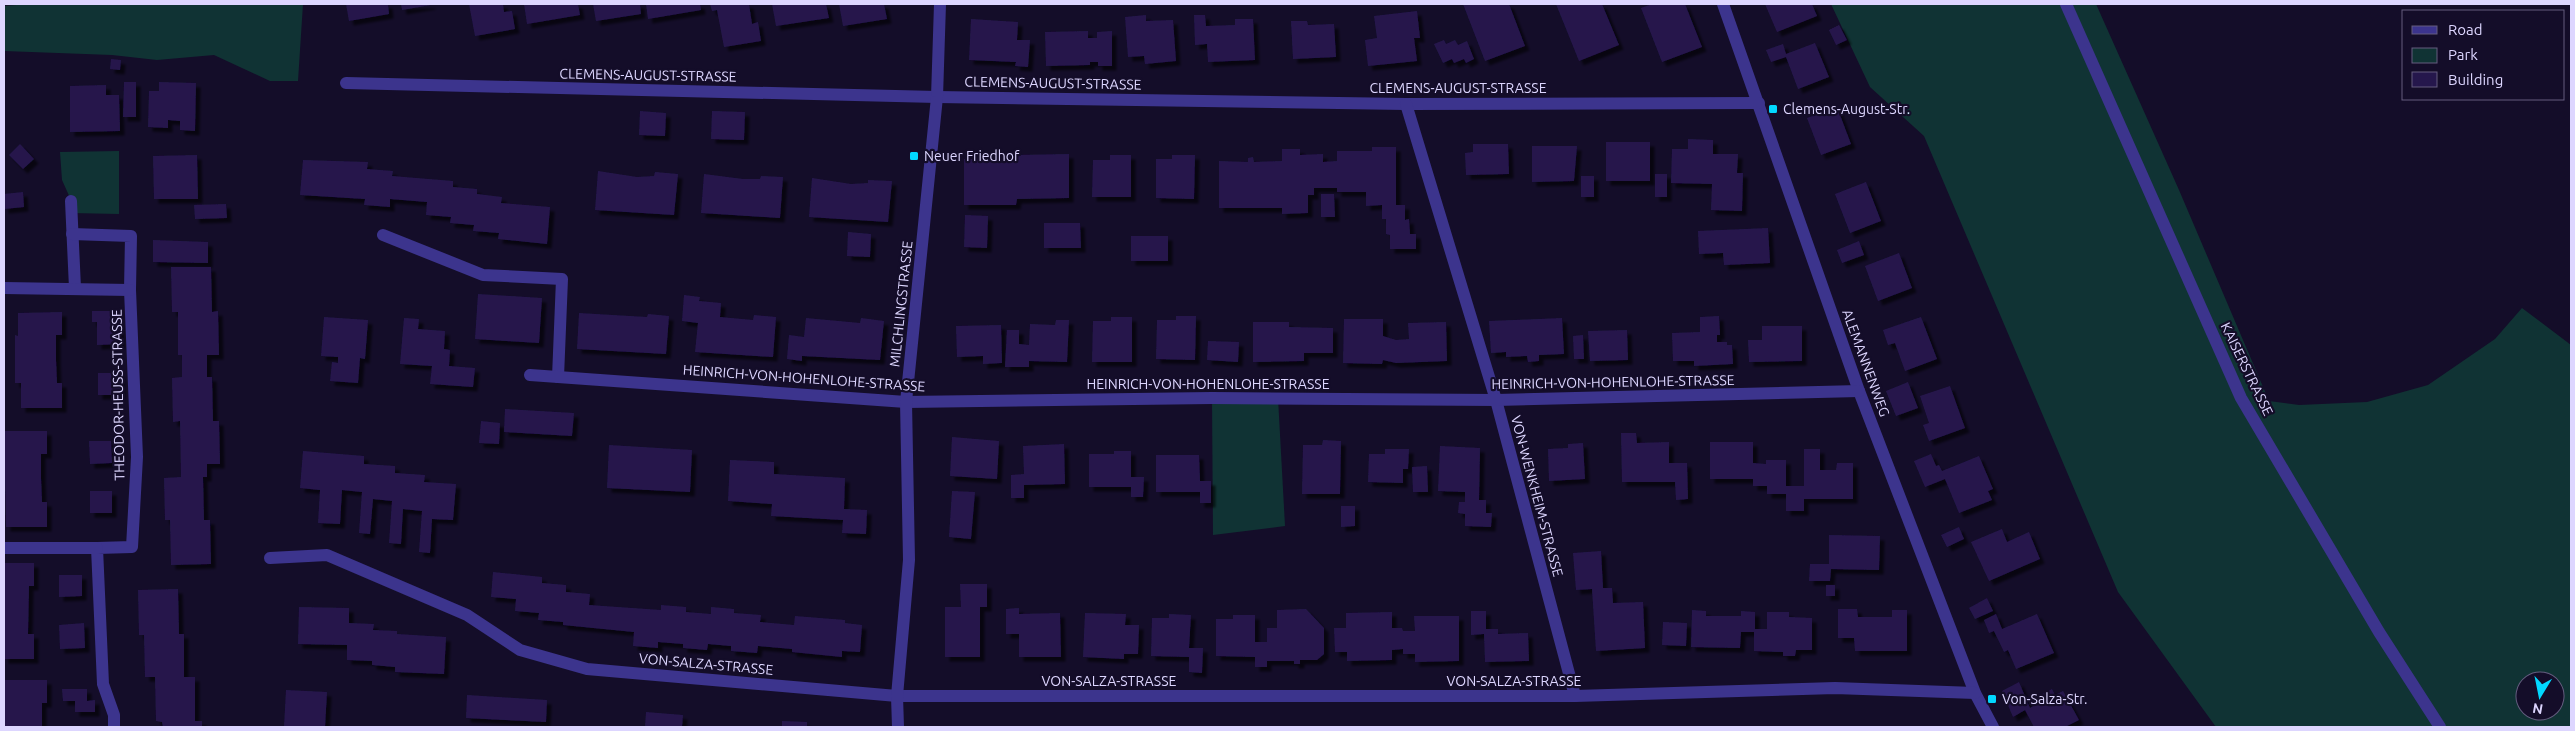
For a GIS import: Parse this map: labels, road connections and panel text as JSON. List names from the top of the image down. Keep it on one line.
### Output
{"streets":{"street":["CLEMENS-AUGUST-STRASSE","MILCHLINGSTRASSE","ALEMANNENWEG","KAISERSTRASSE","HEINRICH-VON-HOHENLOHE-STRASSE","THEODOR-HEUSS-STRASSE","VON-WENKHEIM-STRASSE","VON-SALZA-STRASSE"]},"crossings":[["CLEMENS-AUGUST-STRASSE","MILCHLINGSTRASSE"],["CLEMENS-AUGUST-STRASSE","ALEMANNENWEG"],["CLEMENS-AUGUST-STRASSE","VON-WENKHEIM-STRASSE"],["MILCHLINGSTRASSE","HEINRICH-VON-HOHENLOHE-STRASSE"],["MILCHLINGSTRASSE","VON-SALZA-STRASSE"],["ALEMANNENWEG","HEINRICH-VON-HOHENLOHE-STRASSE"],["ALEMANNENWEG","VON-SALZA-STRASSE"],["HEINRICH-VON-HOHENLOHE-STRASSE","VON-WENKHEIM-STRASSE"],["VON-WENKHEIM-STRASSE","VON-SALZA-STRASSE"]],"places":{"transit":["Clemens-August-Str.","Neuer Friedhof","Von-Salza-Str."]},"legend":["Road","Park","Building"],"north":"bottom"}
